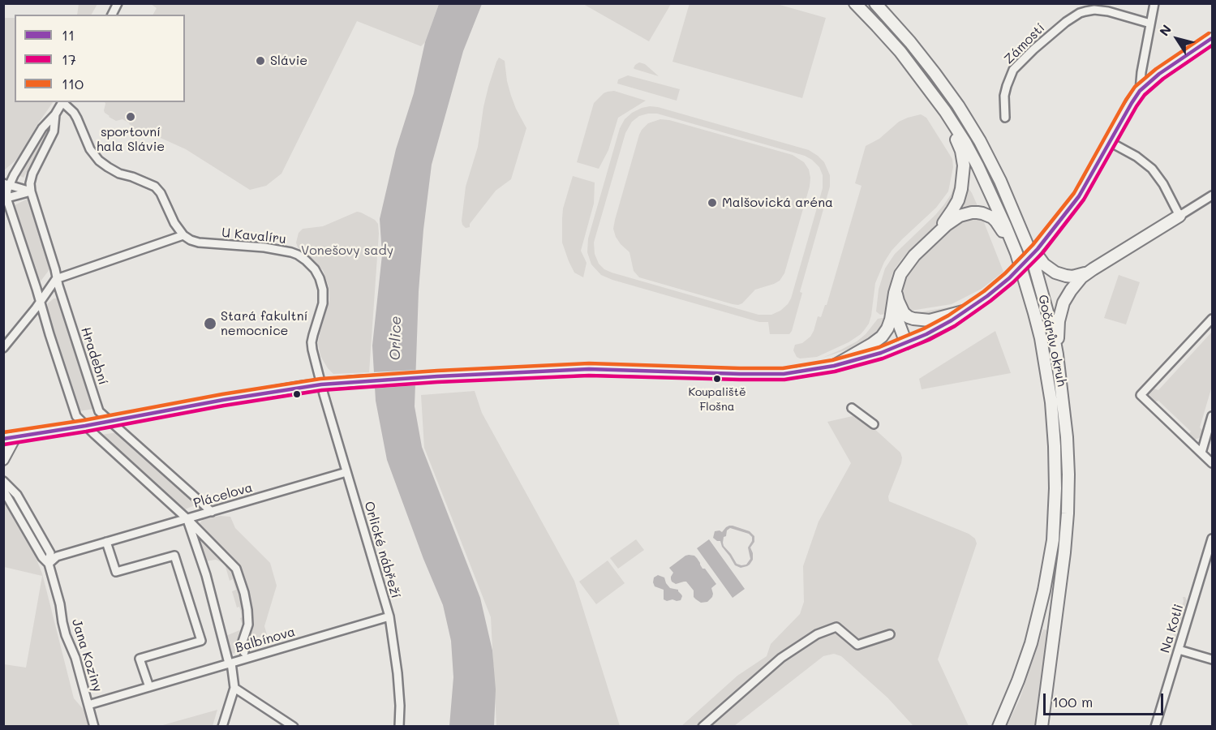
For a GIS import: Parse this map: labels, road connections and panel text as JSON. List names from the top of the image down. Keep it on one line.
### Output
{"streets":{"main road":["Gočárův okruh"],"street":["Zámostí","U Kavalíru","Hradební","Plácelova","Orlické nábřeží","Na Kotli","Balbínova","Jana Koziny"]},"crossings":[["U Kavalíru","Orlické nábřeží"],["Hradební","Plácelova"],["Plácelova","Orlické nábřeží"],["Plácelova","Jana Koziny"],["Orlické nábřeží","Balbínova"],["Balbínova","Jana Koziny"]],"water":["Orlice"],"parks":["Vonešovy sady"],"places":["Slávie","sportovní hala Slávie","Malšovická aréna","Stará fakultní nemocnice","Koupaliště Flošna"],"lines":["transit line 110","transit line 11","transit line 17"],"legend":["11","17","110"],"scale_bar":"100 m","north":"top left"}
